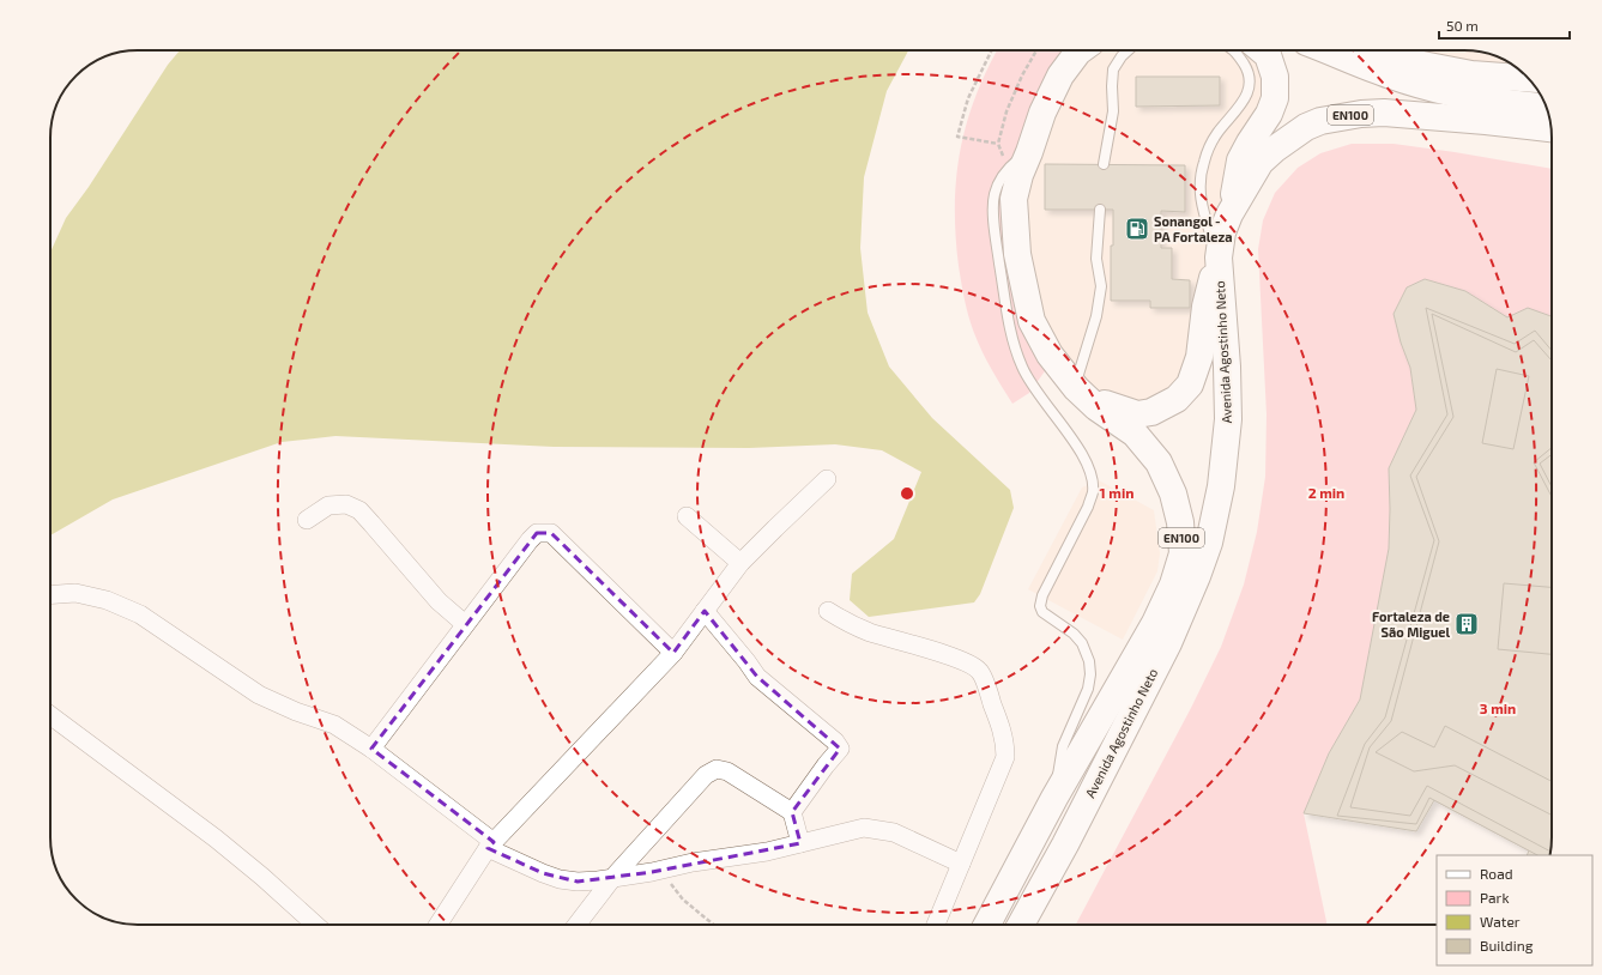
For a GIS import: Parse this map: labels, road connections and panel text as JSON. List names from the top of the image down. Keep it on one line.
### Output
{"streets":{"main road":["EN100","Avenida Agostinho Neto"]},"places":{"fuel station":["Sonangol - PA Fortaleza"],"building":["Fortaleza de São Miguel"]},"legend":["Road","Park","Water","Building"],"scale_bar":"50 m","rings":["1 min","2 min","3 min"]}
